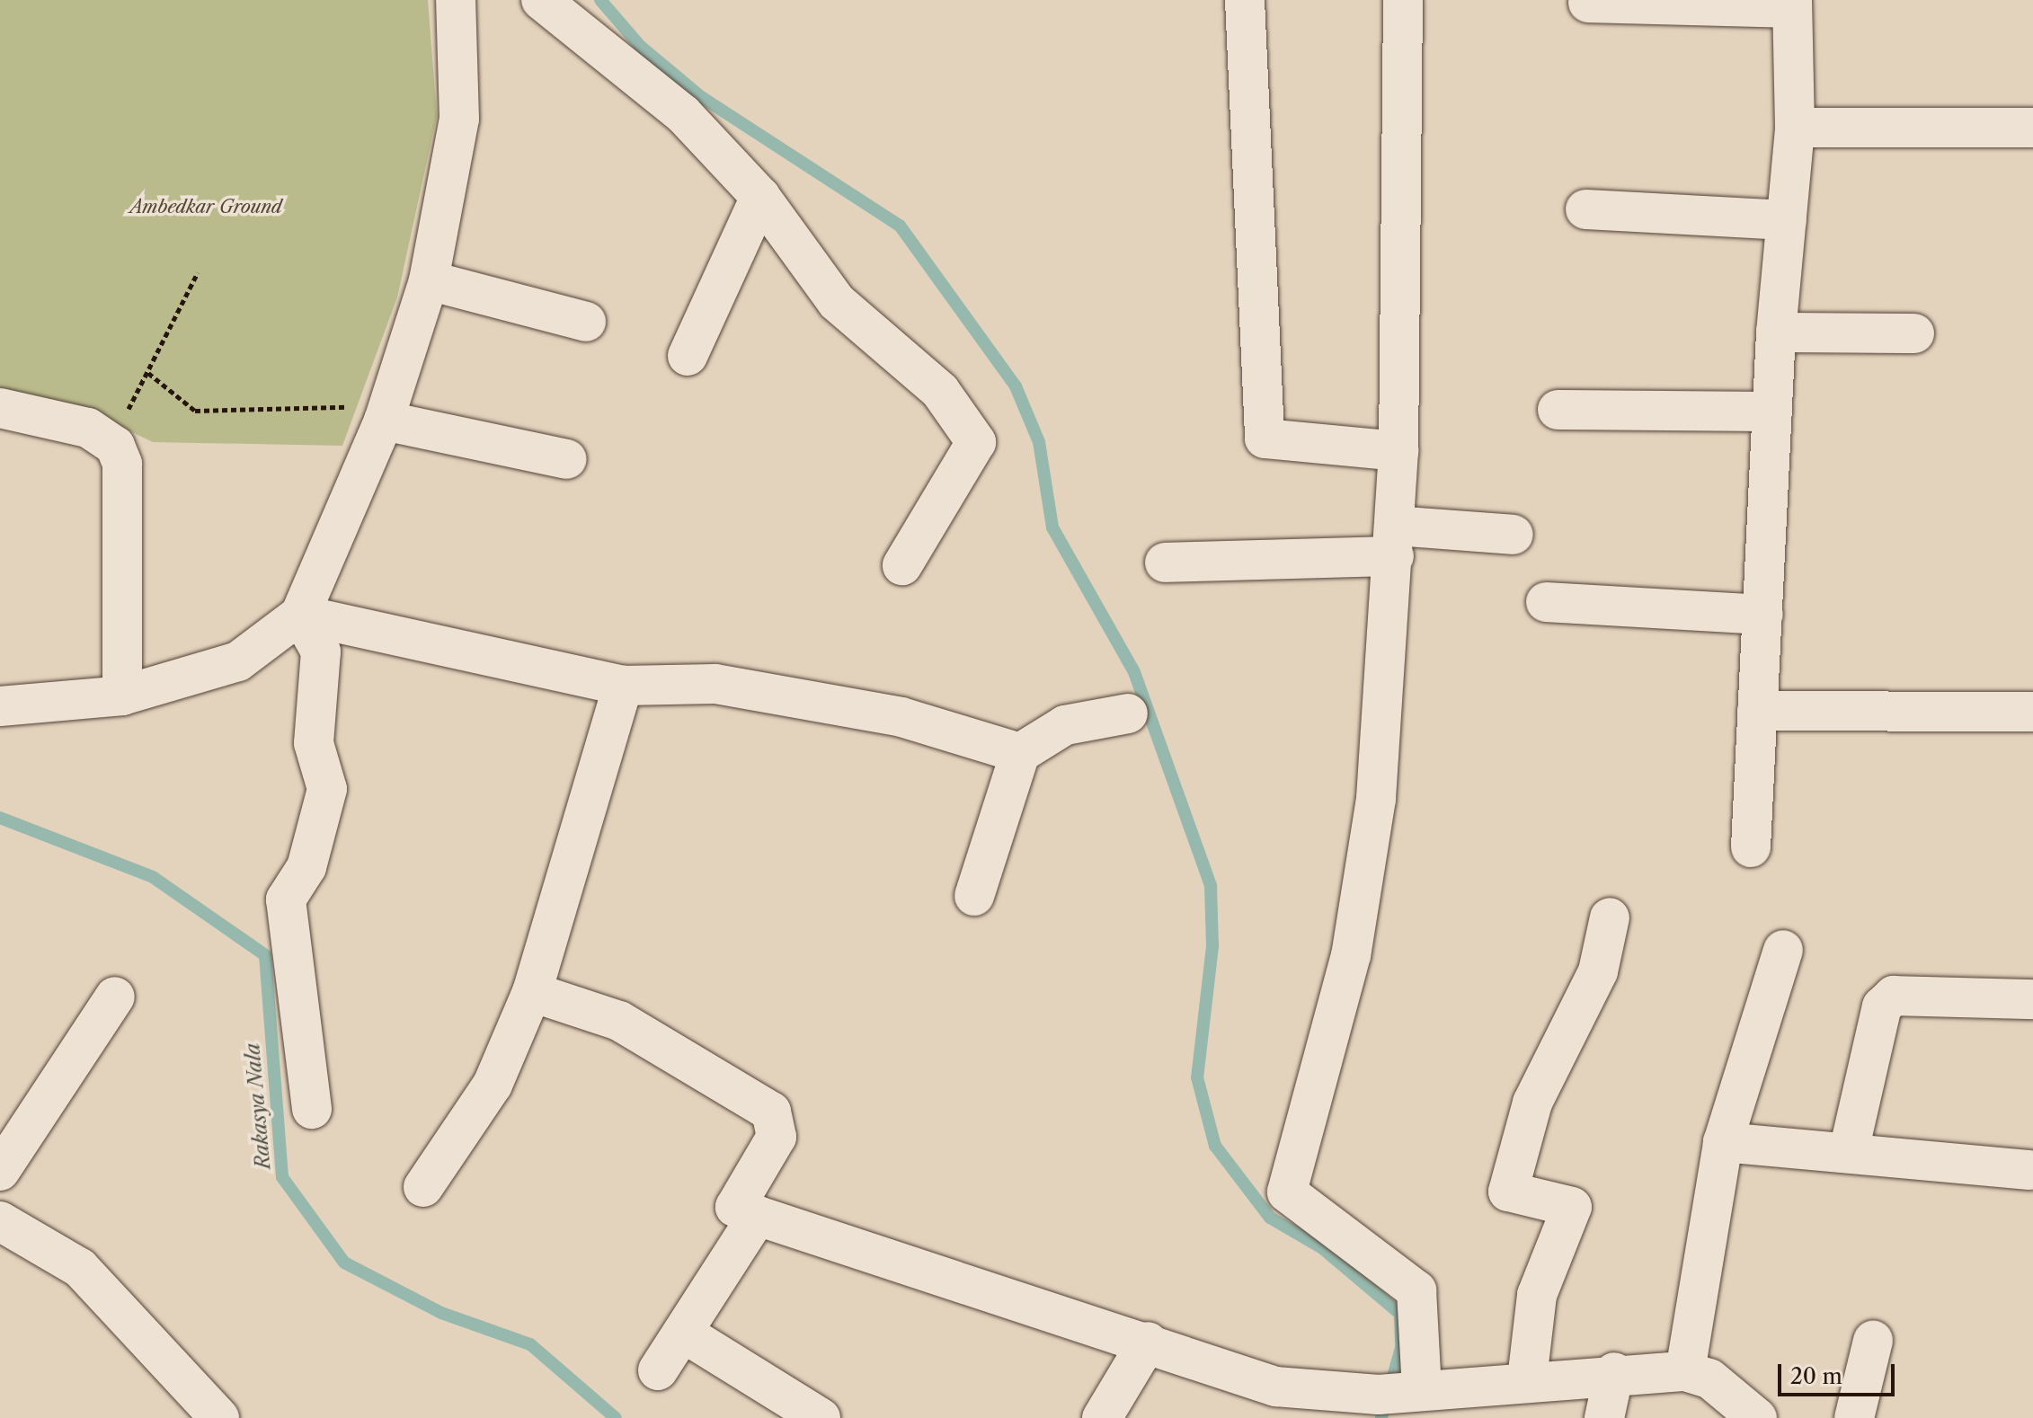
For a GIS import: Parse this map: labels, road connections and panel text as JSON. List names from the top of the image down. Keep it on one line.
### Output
{"water":["Rakasya Nala"],"parks":["Ambedkar Ground"],"scale_bar":"20 m"}
